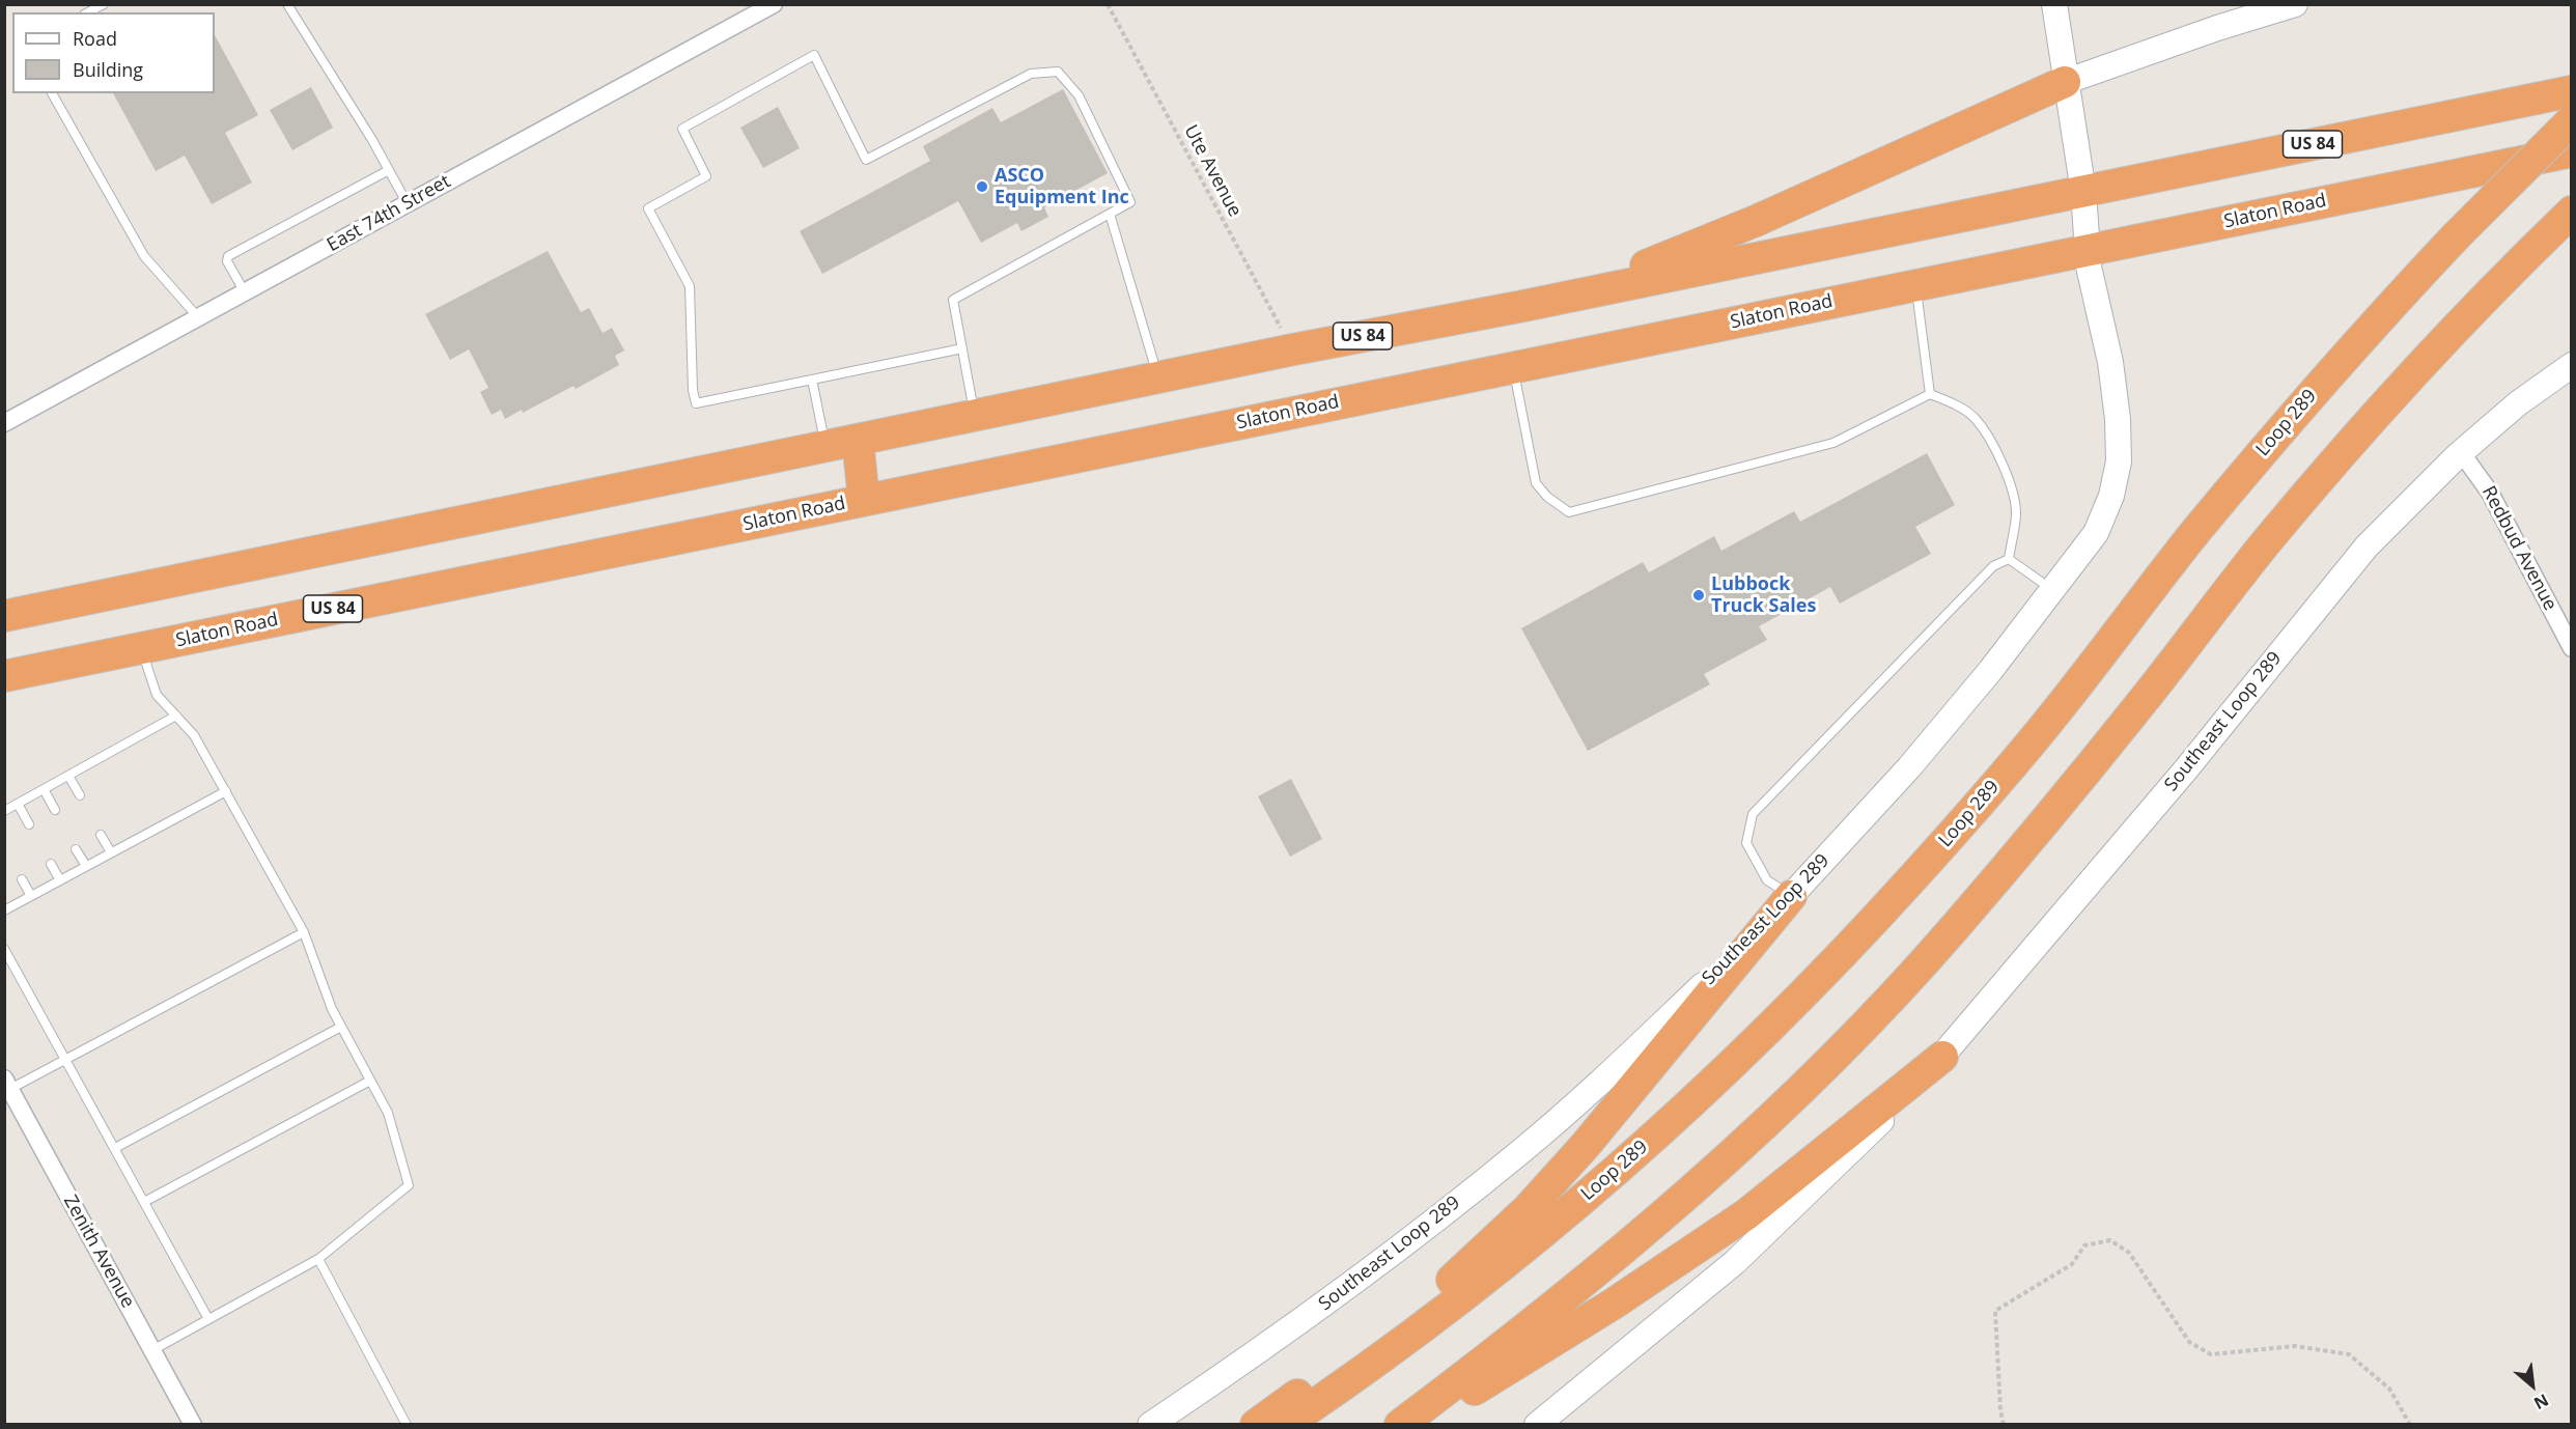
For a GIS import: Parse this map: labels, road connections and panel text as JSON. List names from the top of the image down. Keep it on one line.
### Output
{"streets":{"highway":["US 84","Slaton Road","Loop 289"],"main road":["Southeast Loop 289"],"street":["East 74th Street","Redbud Avenue","Zenith Avenue"],"path":["Ute Avenue"]},"crossings":[["US 84","Ute Avenue"],["US 84","Southeast Loop 289"],["Slaton Road","Southeast Loop 289"],["Redbud Avenue","Southeast Loop 289"]],"places":["ASCO Equipment Inc","Lubbock Truck Sales"],"legend":["Road","Building"],"north":"bottom right"}
